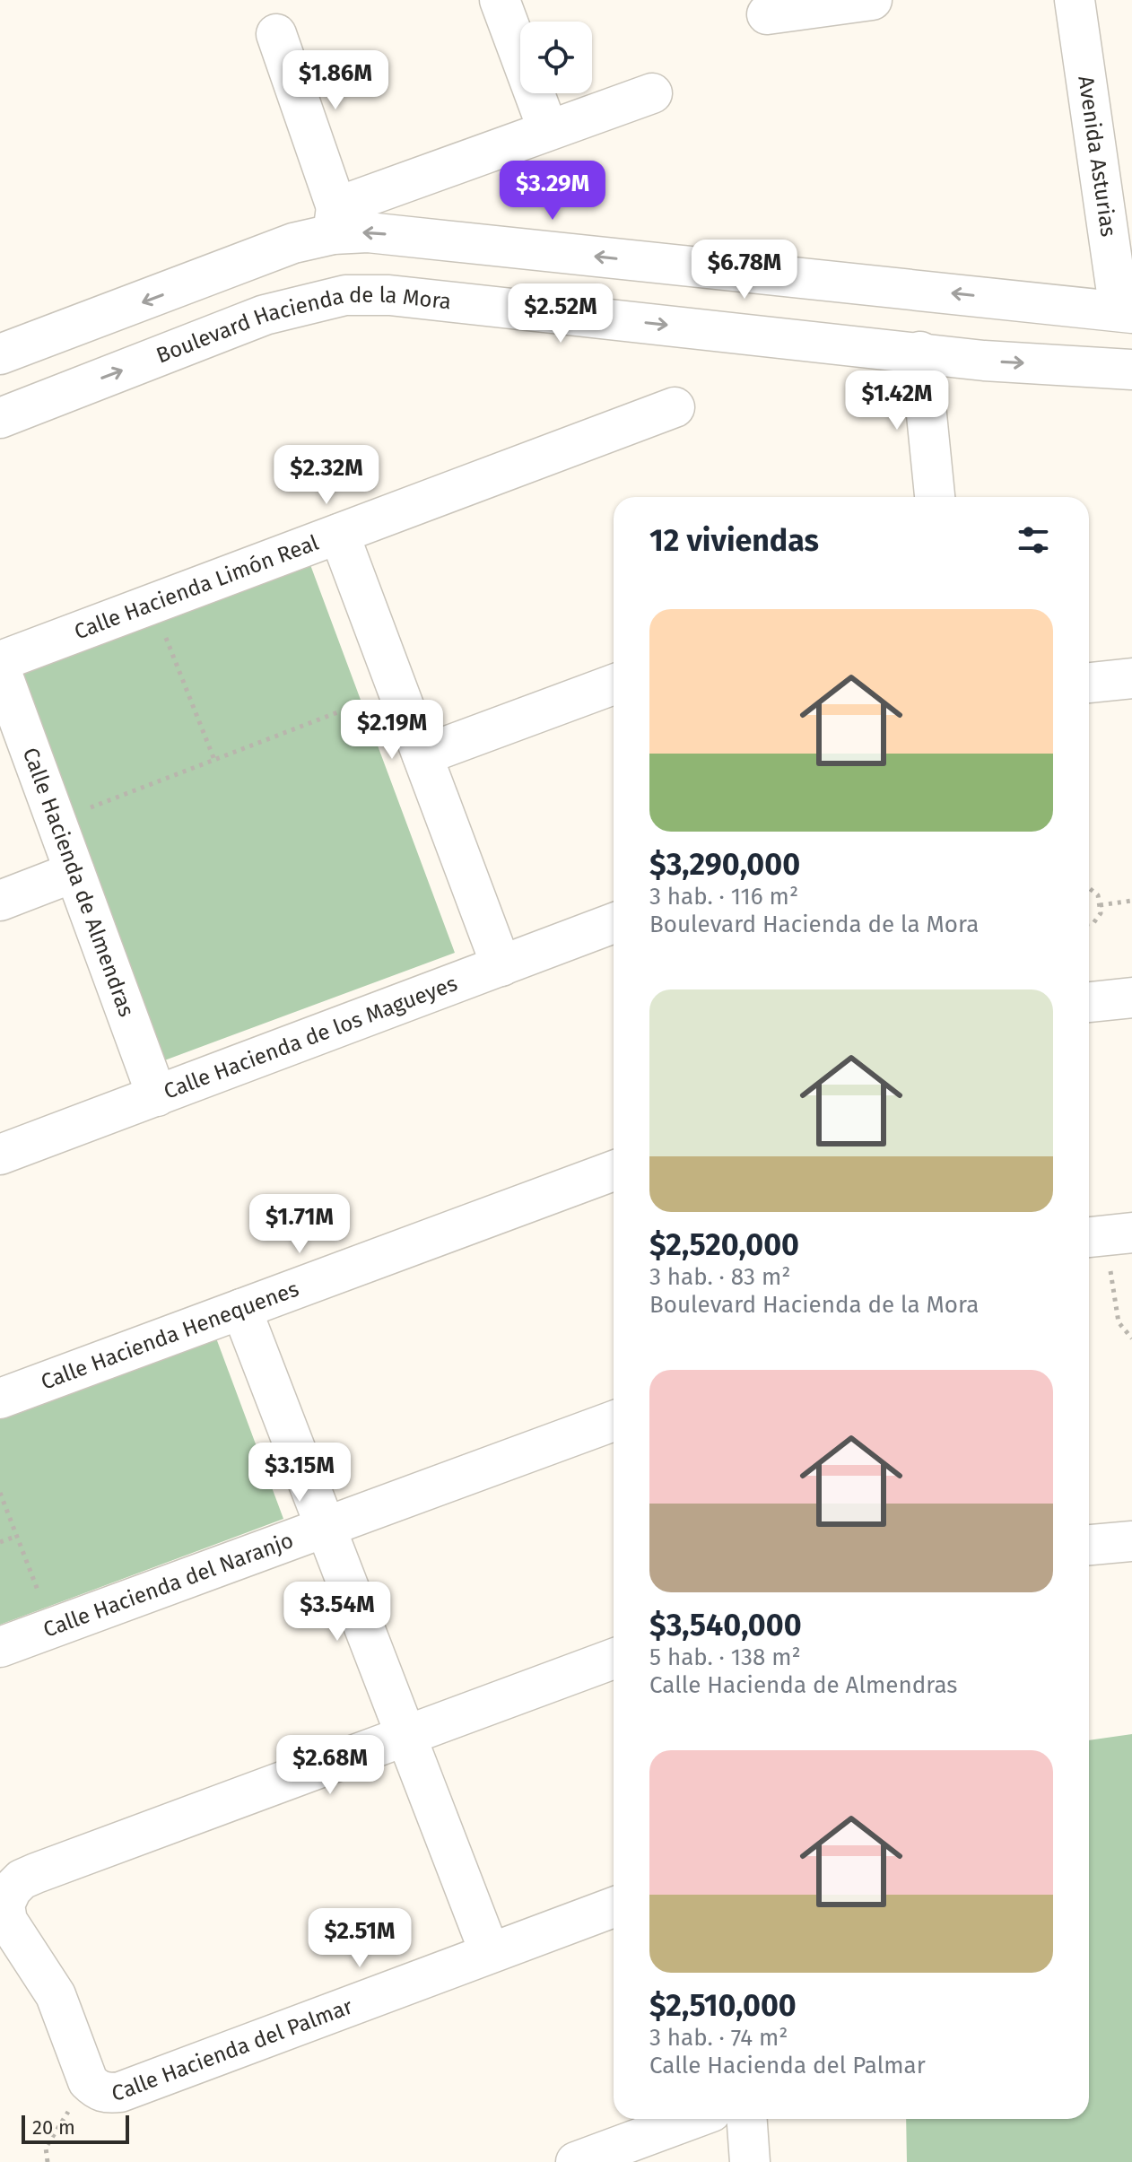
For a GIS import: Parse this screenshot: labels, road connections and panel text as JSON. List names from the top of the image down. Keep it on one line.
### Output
{"streets":{"street":["Avenida Asturias","Boulevard Hacienda de la Mora","Calle Hacienda Limón Real","Calle Hacienda de Almendras","Calle Hacienda de los Magueyes","Calle Hacienda Henequenes","Calle Hacienda del Naranjo","Calle Hacienda del Palmar"]},"crossings":[["Calle Hacienda de Almendras","Calle Hacienda de los Magueyes"]],"scale_bar":"20 m","page":{"price":["$1.86M","$3.29M","$6.78M","$2.52M","$1.42M","$2.32M","$2.19M","$1.71M","$3.15M","$3.54M","$2.68M","$2.51M"],"heading":"12 viviendas","list":[{"name":"$3,290,000","note":"3 hab. · 116 m² · Boulevard Hacienda de la Mora"},{"name":"$2,520,000","note":"3 hab. · 83 m² · Boulevard Hacienda de la Mora"},{"name":"$3,540,000","note":"5 hab. · 138 m² · Calle Hacienda de Almendras"},{"name":"$2,510,000","note":"3 hab. · 74 m² · Calle Hacienda del Palmar"}],"scale":"20 m"}}
